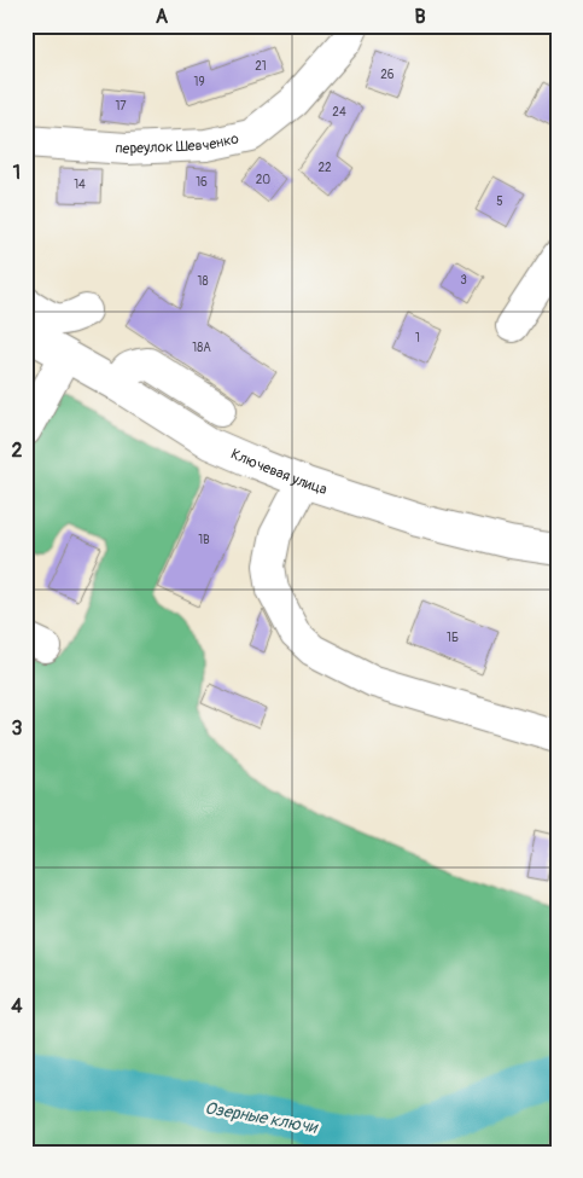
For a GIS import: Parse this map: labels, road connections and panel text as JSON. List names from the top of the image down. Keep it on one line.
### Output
{"streets":{"street":["переулок Шевченко","Ключевая улица"]},"water":["Озерные ключи"],"house_numbers":["21","26","19","17","24","22","20","16","14","5","3","18","1","18А","1В","1Б"],"grid":{"columns":["A","B"],"rows":["1","2","3","4"]}}
